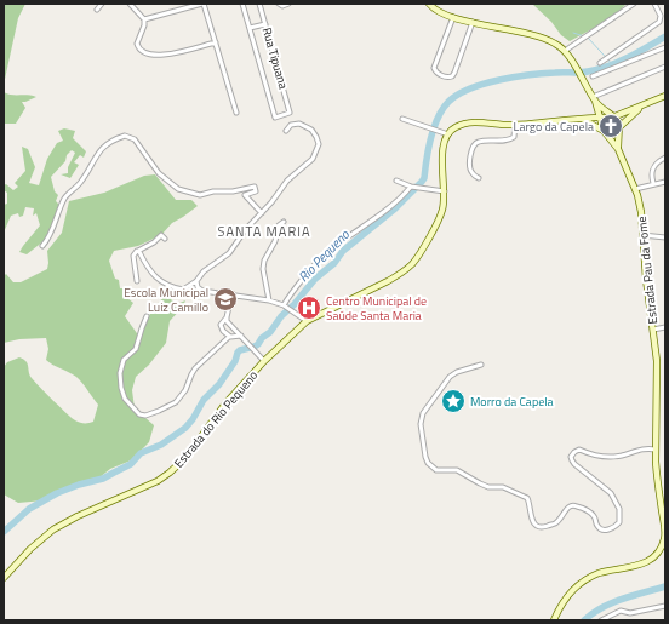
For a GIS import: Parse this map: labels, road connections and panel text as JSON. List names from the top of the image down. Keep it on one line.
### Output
{"streets":{"street":["Rua Tipuana","Estrada Pau da Fome","Estrada do Rio Pequeno"]},"districts":["SANTA MARIA"],"water":["Rio Pequeno"],"places":{"church":["Largo da Capela"],"school or university":["Escola Municipal Luiz Camillo"],"hospital":["Centro Municipal de Saúde Santa Maria"],"place":["Morro da Capela"]}}
